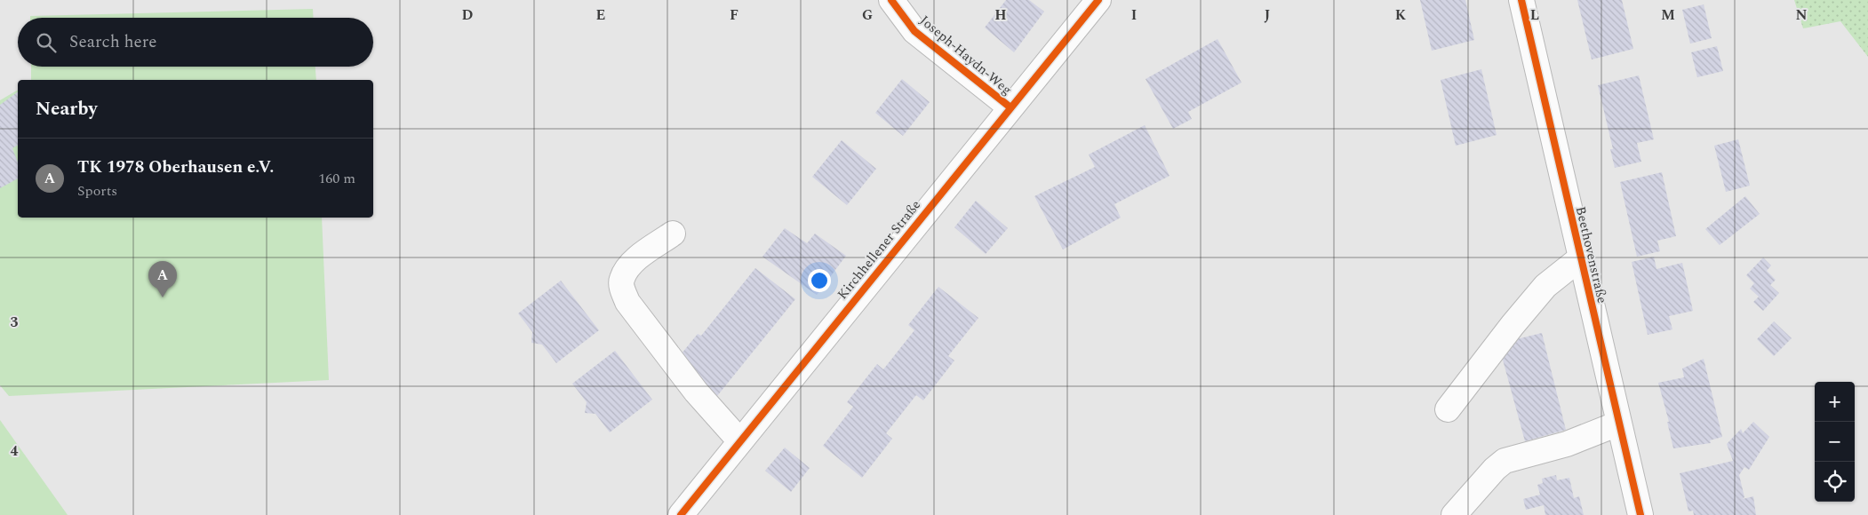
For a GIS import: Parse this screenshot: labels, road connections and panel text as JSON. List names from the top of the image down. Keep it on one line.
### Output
{"streets":{"street":["Joseph-Haydn-Weg","Kirchhellener Straße","Beethovenstraße"]},"crossings":[["Joseph-Haydn-Weg","Kirchhellener Straße"]],"page":{"search":"Search here","heading":"Nearby","list":[{"mark":"A","name":"TK 1978 Oberhausen e.V.","note":"Sports","value":"160 m"}],"pins":"A","map_buttons":["+","−"]},"grid":{"columns":["D","E","F","G","H","I","J","K","L","M","N"],"rows":["3","4"]}}
